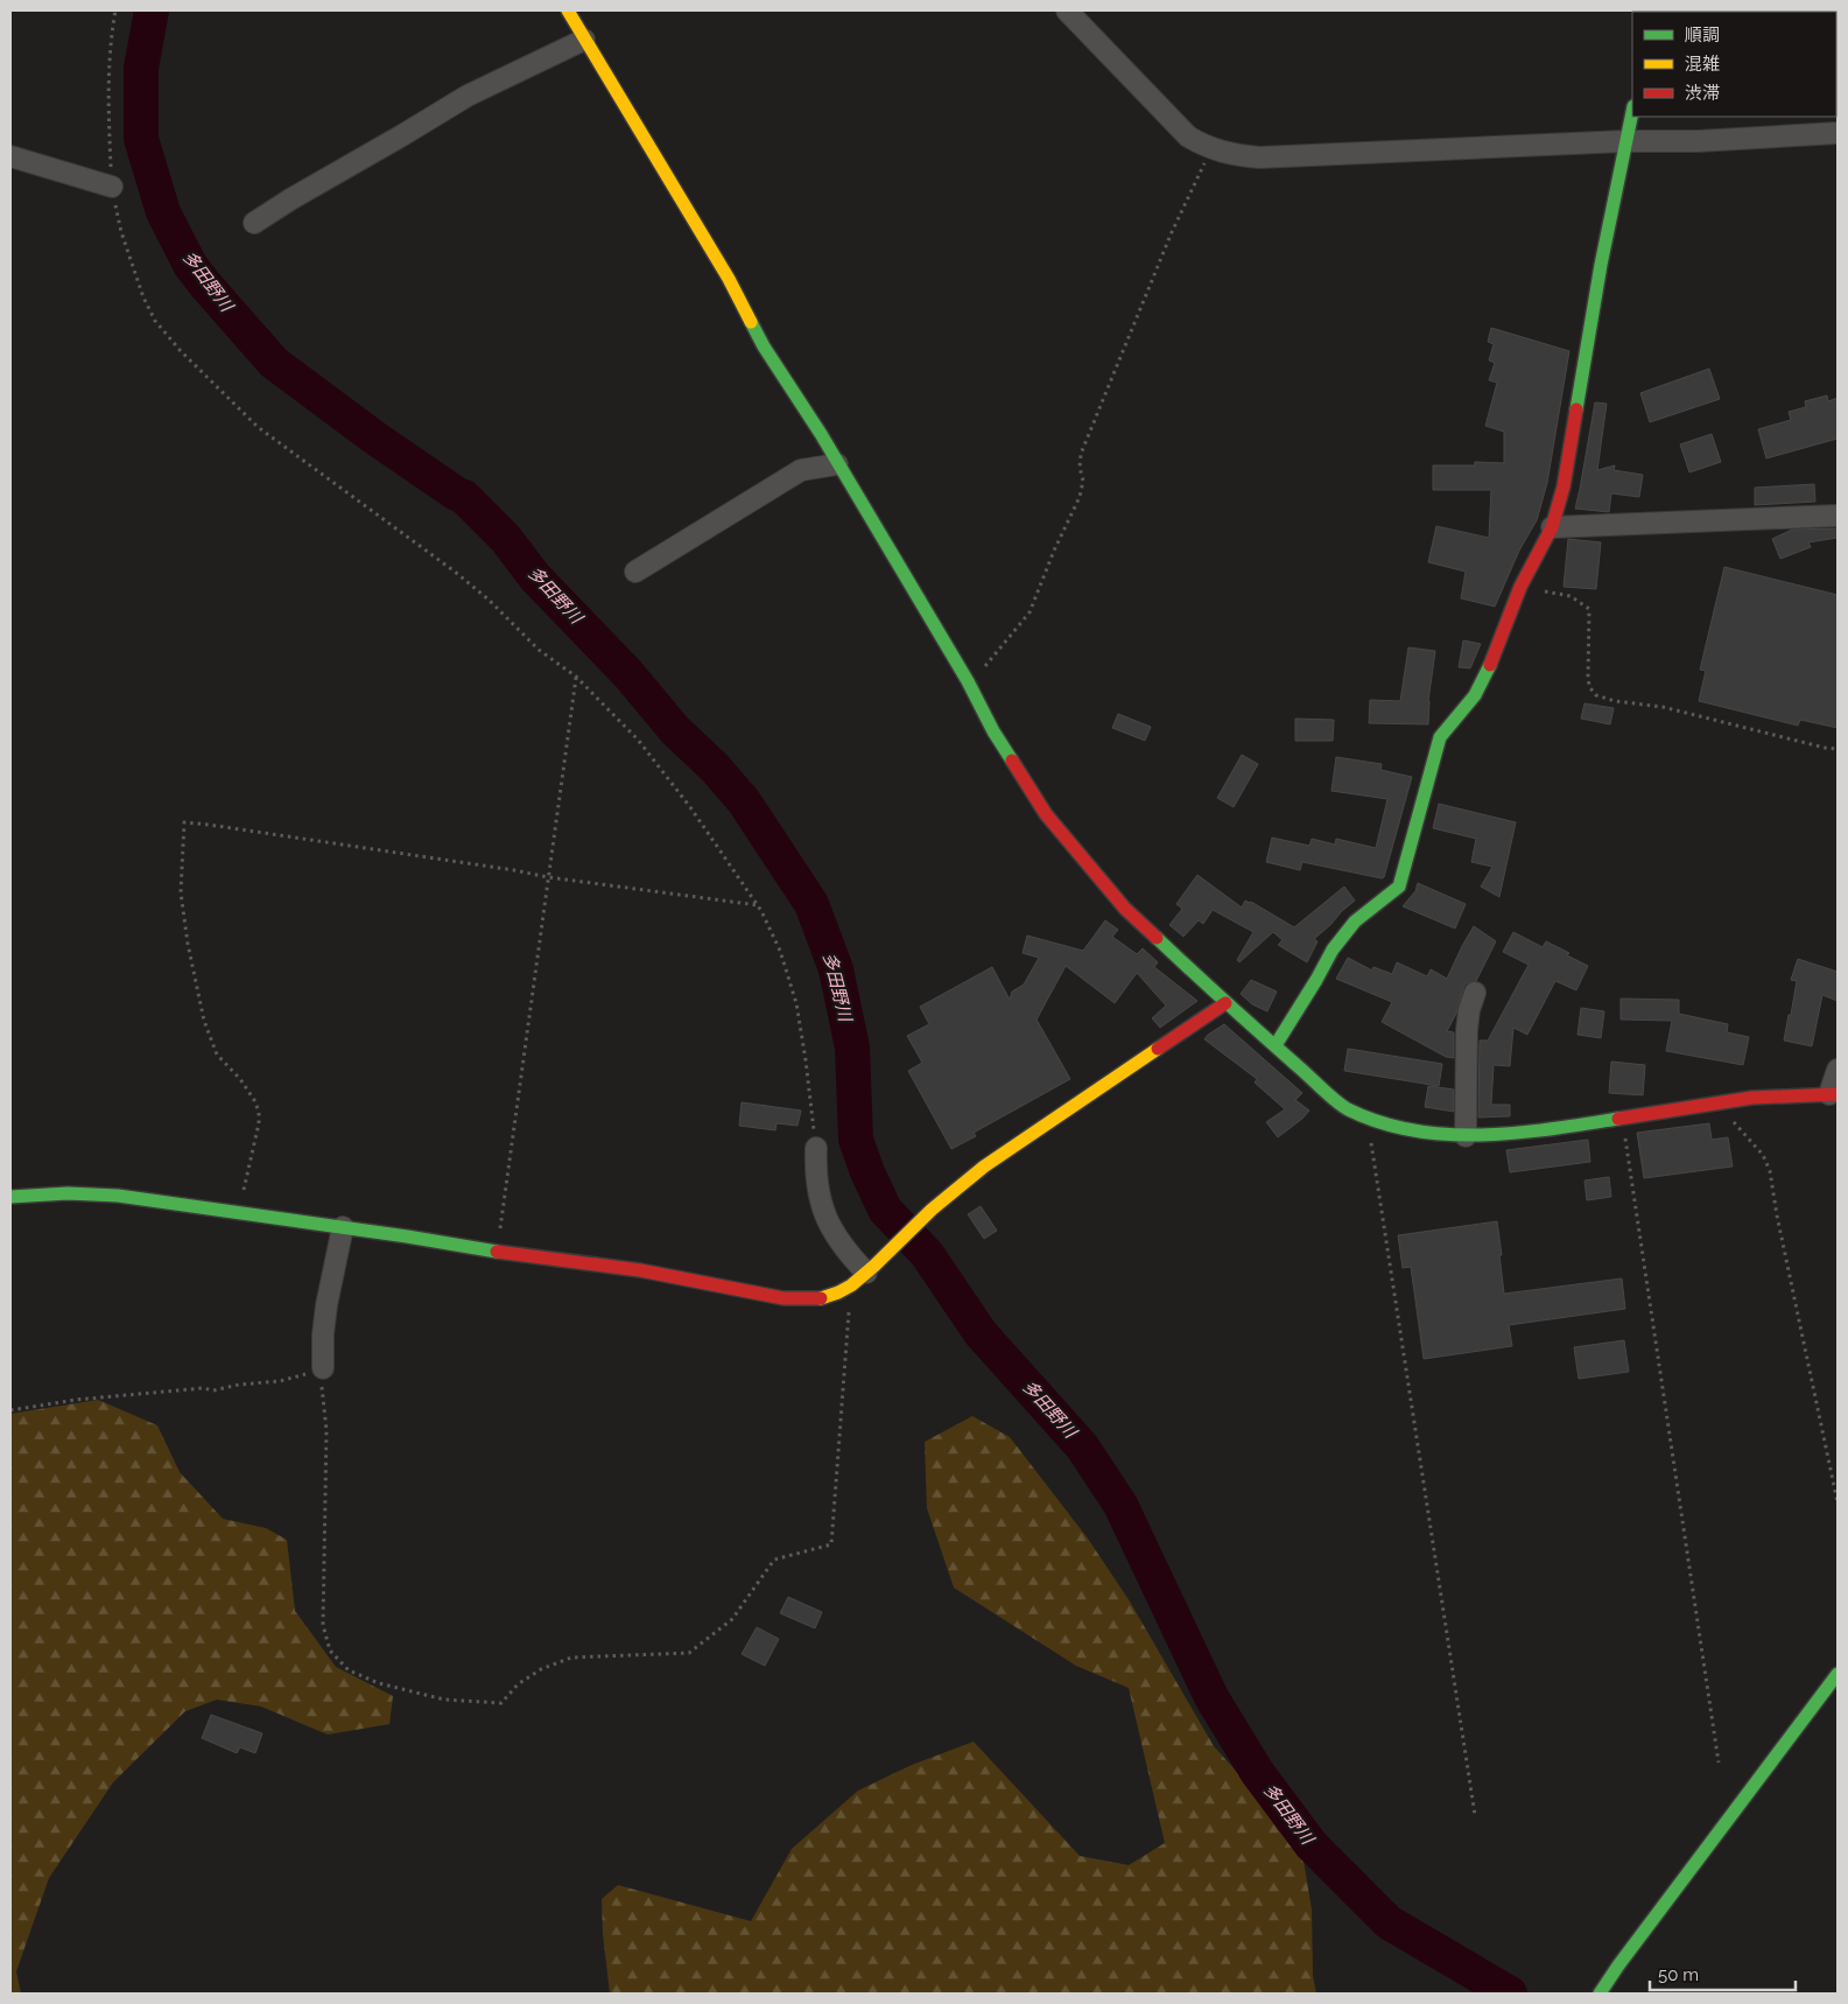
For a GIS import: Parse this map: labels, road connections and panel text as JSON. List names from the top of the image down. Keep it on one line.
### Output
{"water":["多田野川"],"legend":["順調","混雑","渋滞"],"scale_bar":"50 m"}
